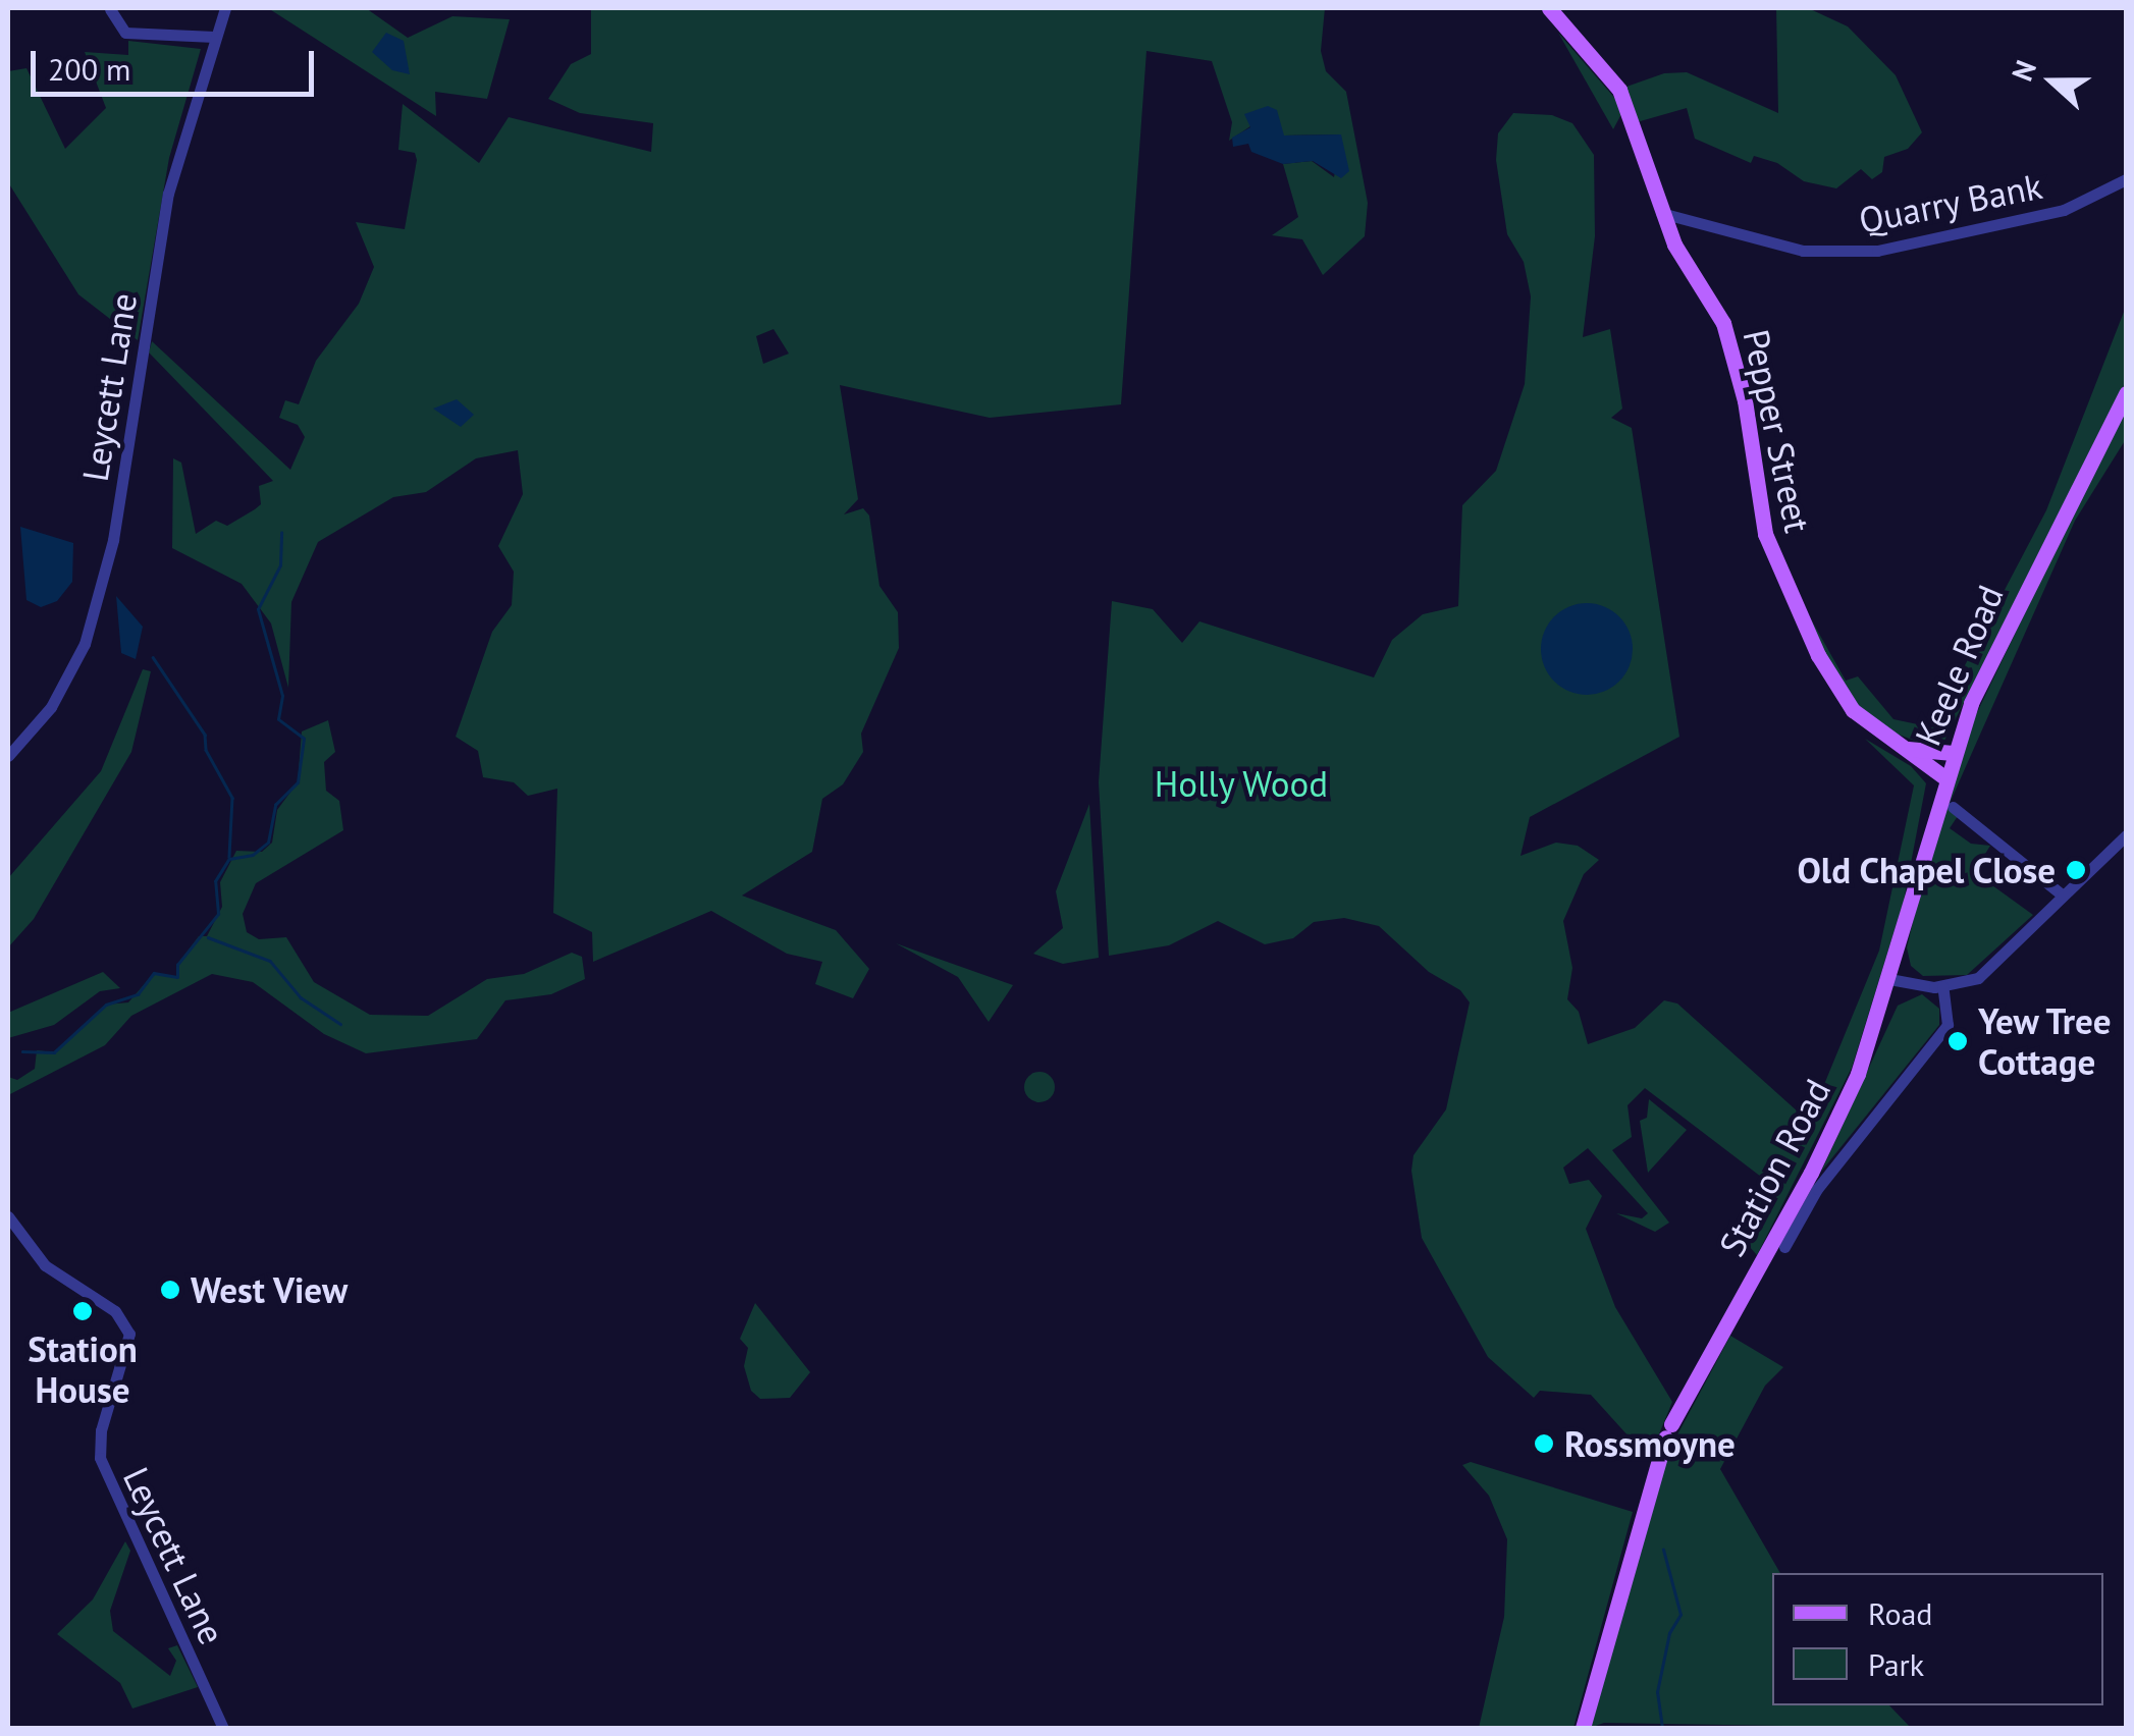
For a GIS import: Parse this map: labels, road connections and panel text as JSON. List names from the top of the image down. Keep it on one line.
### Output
{"streets":{"main road":["Pepper Street","Keele Road","Station Road"],"street":["Quarry Bank","Leycett Lane"]},"crossings":[["Quarry Bank","Pepper Street"],["Pepper Street","Keele Road"],["Keele Road","Station Road"]],"parks":["Holly Wood"],"places":["Old Chapel Close","Yew Tree Cottage","West View","Station House","Rossmoyne"],"legend":["Road","Park"],"scale_bar":"200 m","north":"left"}
